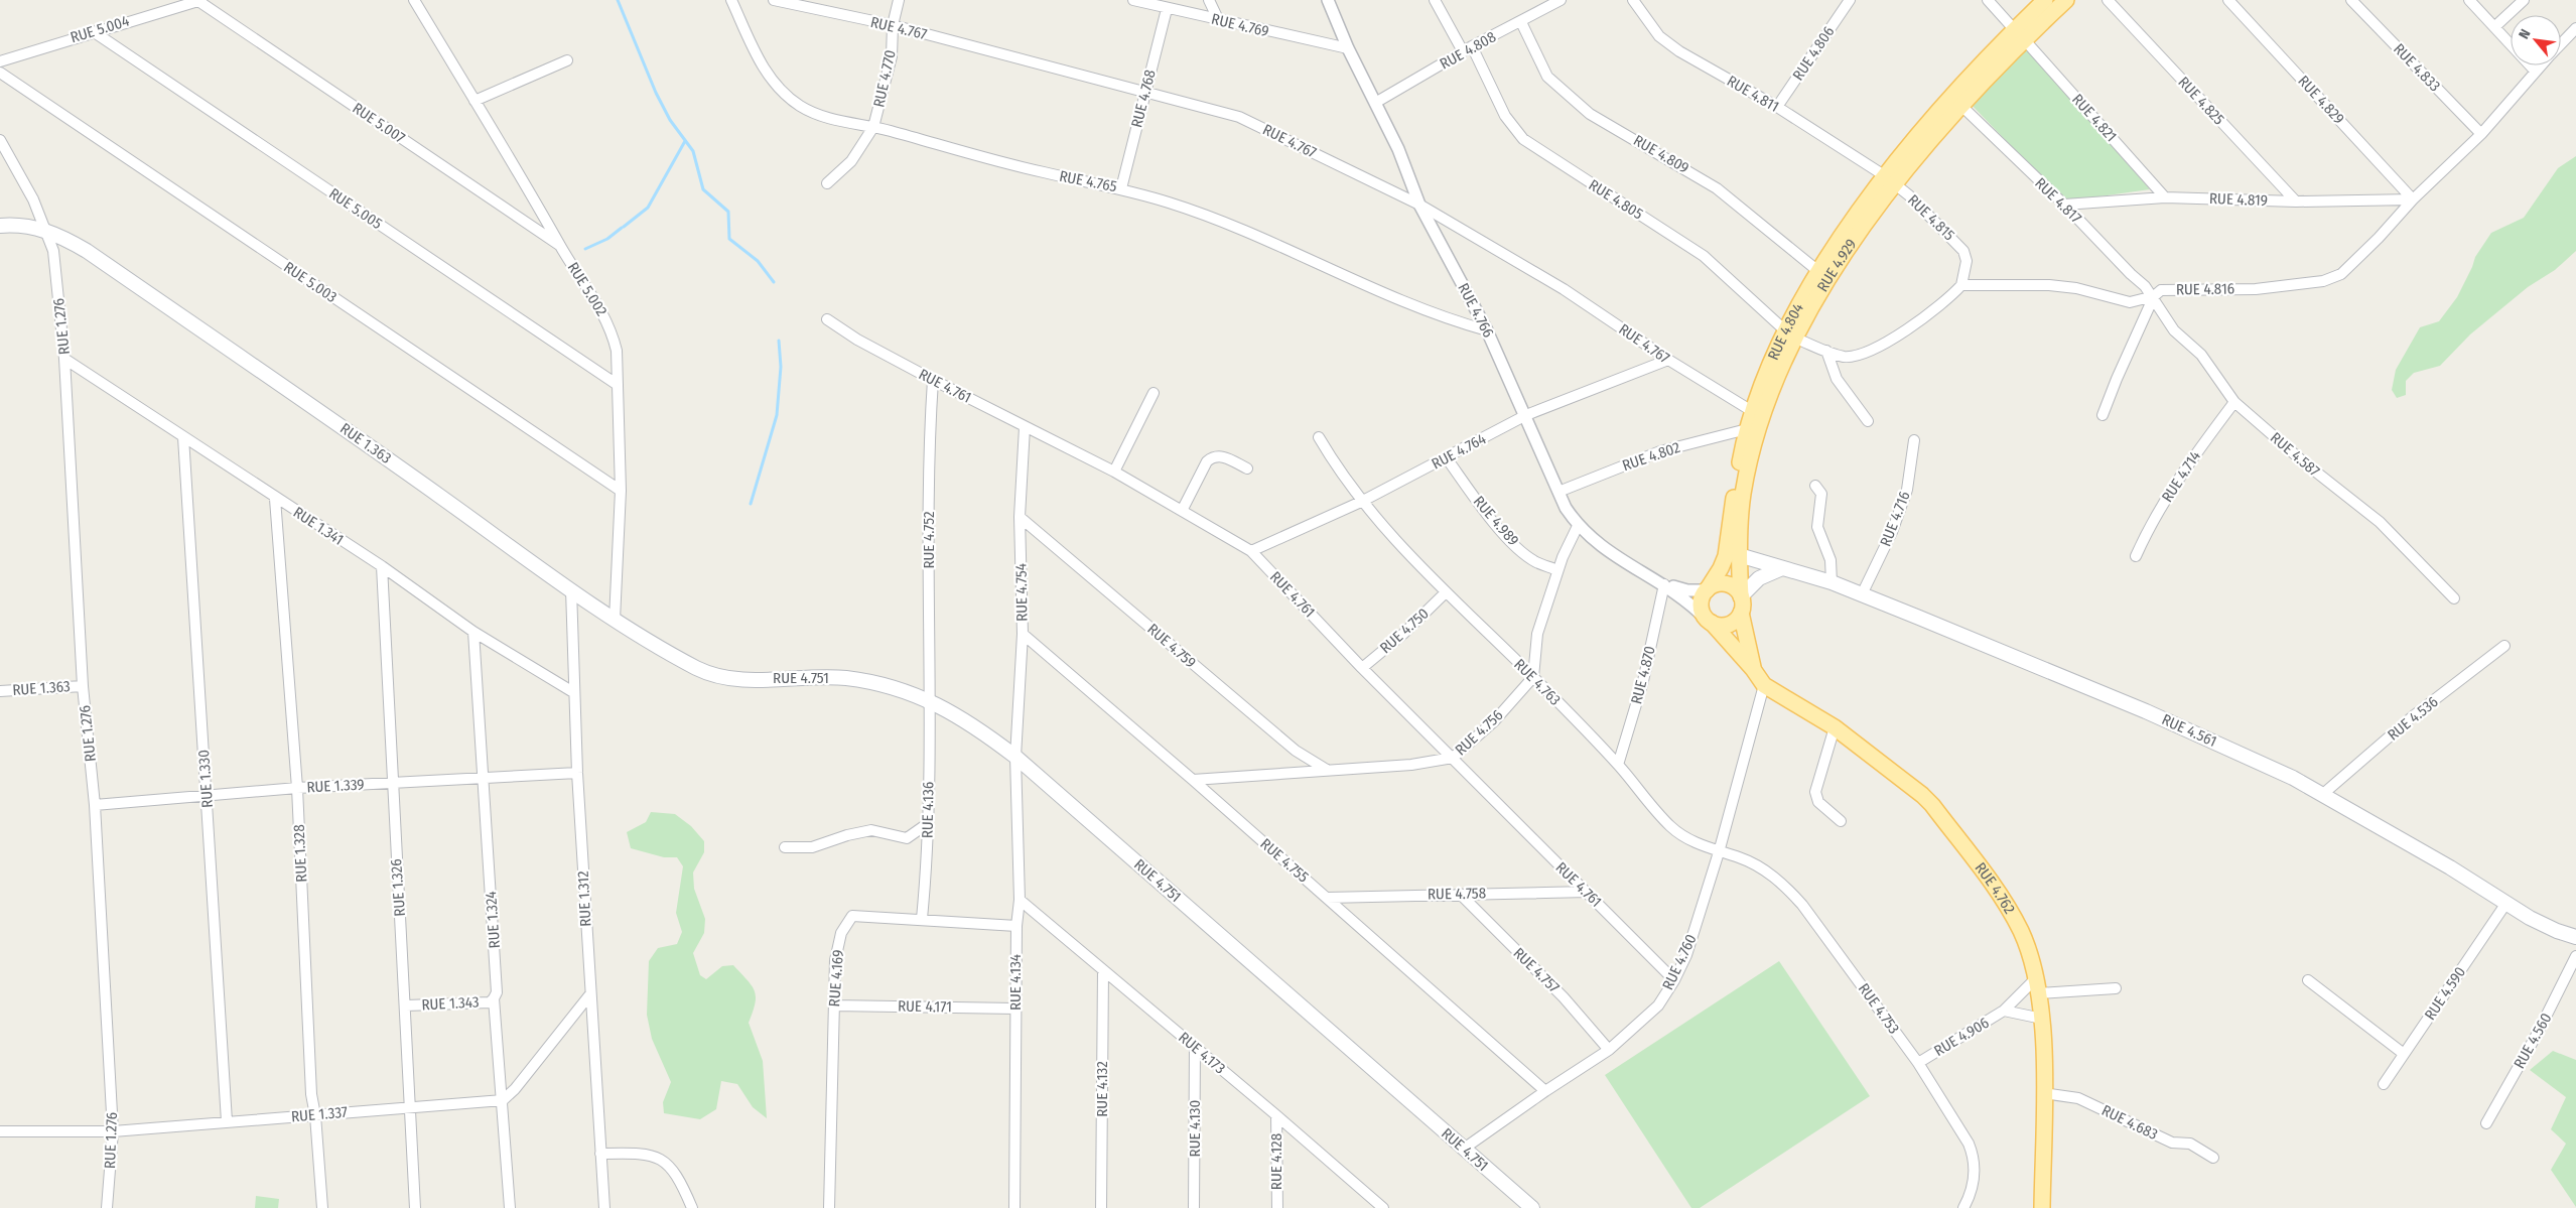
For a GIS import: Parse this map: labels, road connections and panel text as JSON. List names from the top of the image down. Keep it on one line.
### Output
{"streets":{"main road":["RUE 4.929","RUE 4.804","RUE 1.363","RUE 4.751","RUE 4.561","RUE 4.762"],"street":["RUE 4.769","RUE 4.767","RUE 5.004","RUE 4.808","RUE 4.806","RUE 4.833","RUE 4.770","RUE 4.811","RUE 4.768","RUE 4.829","RUE 4.825","RUE 4.821","RUE 5.007","RUE 4.809","RUE 4.765","RUE 4.805","RUE 4.819","RUE 4.817","RUE 5.005","RUE 4.815","RUE 5.003","RUE 5.002","RUE 4.816","RUE 4.766","RUE 1.276","RUE 4.761","RUE 4.764","RUE 4.587","RUE 4.802","RUE 4.714","RUE 4.716","RUE 4.989","RUE 1.341","RUE 4.752","RUE 4.754","RUE 4.750","RUE 4.759","RUE 4.870","RUE 4.763","RUE 4.536","RUE 4.756","RUE 1.330","RUE 1.339","RUE 4.136","RUE 1.328","RUE 4.755","RUE 1.326","RUE 4.758","RUE 1.312","RUE 1.324","RUE 4.760","RUE 4.757","RUE 4.169","RUE 4.134","RUE 4.590","RUE 1.343","RUE 4.171","RUE 4.753","RUE 4.906","RUE 4.560","RUE 4.173","RUE 4.132","RUE 1.337","RUE 4.683","RUE 4.130","RUE 4.128"]},"crossings":[["RUE 4.769","RUE 4.768"],["RUE 4.769","RUE 4.766"],["RUE 4.767","RUE 4.770"],["RUE 4.767","RUE 4.768"],["RUE 4.767","RUE 4.766"],["RUE 4.767","RUE 4.804"],["RUE 4.767","RUE 4.764"],["RUE 5.004","RUE 5.007"],["RUE 5.004","RUE 5.005"],["RUE 4.808","RUE 4.809"],["RUE 4.808","RUE 4.805"],["RUE 4.808","RUE 4.766"],["RUE 4.806","RUE 4.811"],["RUE 4.833","RUE 4.816"],["RUE 4.770","RUE 4.765"],["RUE 4.811","RUE 4.815"],["RUE 4.811","RUE 4.929"],["RUE 4.811","RUE 4.804"],["RUE 4.768","RUE 4.765"],["RUE 4.829","RUE 4.819"],["RUE 4.829","RUE 4.816"],["RUE 4.825","RUE 4.819"],["RUE 4.821","RUE 4.819"],["RUE 4.821","RUE 4.929"],["RUE 4.821","RUE 4.804"],["RUE 5.007","RUE 5.002"],["RUE 4.809","RUE 4.804"],["RUE 4.765","RUE 4.766"],["RUE 4.805","RUE 4.929"],["RUE 4.805","RUE 4.804"],["RUE 4.819","RUE 4.817"],["RUE 4.819","RUE 4.816"],["RUE 4.817","RUE 4.929"],["RUE 4.817","RUE 4.816"],["RUE 4.817","RUE 4.587"],["RUE 5.005","RUE 5.002"],["RUE 4.815","RUE 4.929"],["RUE 4.815","RUE 4.816"],["RUE 4.815","RUE 4.804"],["RUE 4.929","RUE 4.766"],["RUE 4.929","RUE 4.804"],["RUE 4.929","RUE 4.561"],["RUE 5.003","RUE 5.002"],["RUE 5.002","RUE 1.363"],["RUE 4.816","RUE 4.587"],["RUE 4.766","RUE 4.804"],["RUE 4.766","RUE 4.764"],["RUE 4.766","RUE 4.802"],["RUE 4.766","RUE 4.870"],["RUE 1.276","RUE 1.363"],["RUE 1.276","RUE 1.341"],["RUE 1.276","RUE 1.339"],["RUE 1.276","RUE 1.337"],["RUE 4.804","RUE 4.802"],["RUE 4.761","RUE 4.764"],["RUE 4.761","RUE 4.752"],["RUE 4.761","RUE 4.754"],["RUE 4.761","RUE 4.750"],["RUE 4.761","RUE 4.756"],["RUE 4.761","RUE 4.758"],["RUE 4.761","RUE 4.760"],["RUE 1.363","RUE 4.751"],["RUE 1.363","RUE 1.312"],["RUE 4.764","RUE 4.989"],["RUE 4.764","RUE 4.763"],["RUE 4.587","RUE 4.714"],["RUE 4.716","RUE 4.561"],["RUE 1.341","RUE 1.330"],["RUE 1.341","RUE 1.328"],["RUE 1.341","RUE 1.326"],["RUE 1.341","RUE 1.312"],["RUE 1.341","RUE 1.324"],["RUE 4.752","RUE 4.751"],["RUE 4.752","RUE 4.136"],["RUE 4.754","RUE 4.759"],["RUE 4.754","RUE 4.751"],["RUE 4.754","RUE 4.755"],["RUE 4.754","RUE 4.134"],["RUE 4.750","RUE 4.763"],["RUE 4.759","RUE 4.756"],["RUE 4.870","RUE 4.763"],["RUE 4.751","RUE 4.136"],["RUE 4.751","RUE 4.760"],["RUE 4.751","RUE 4.134"],["RUE 4.763","RUE 4.756"],["RUE 4.763","RUE 4.760"],["RUE 4.763","RUE 4.753"],["RUE 4.536","RUE 4.561"],["RUE 4.561","RUE 4.590"],["RUE 4.756","RUE 4.755"],["RUE 1.330","RUE 1.339"],["RUE 1.330","RUE 1.337"],["RUE 1.339","RUE 1.328"],["RUE 1.339","RUE 1.326"],["RUE 1.339","RUE 1.312"],["RUE 1.339","RUE 1.324"],["RUE 4.136","RUE 4.169"],["RUE 1.328","RUE 1.337"],["RUE 4.755","RUE 4.758"],["RUE 4.755","RUE 4.760"],["RUE 1.326","RUE 1.343"],["RUE 1.326","RUE 1.337"],["RUE 4.762","RUE 4.760"],["RUE 4.762","RUE 4.906"],["RUE 4.762","RUE 4.683"],["RUE 4.758","RUE 4.757"],["RUE 1.324","RUE 1.343"],["RUE 1.324","RUE 1.337"],["RUE 4.760","RUE 4.757"],["RUE 4.760","RUE 4.753"],["RUE 4.169","RUE 4.134"],["RUE 4.169","RUE 4.171"],["RUE 4.134","RUE 4.171"],["RUE 4.134","RUE 4.173"],["RUE 4.753","RUE 4.906"],["RUE 4.173","RUE 4.132"],["RUE 4.173","RUE 4.130"],["RUE 4.173","RUE 4.128"]],"north":"top left"}
